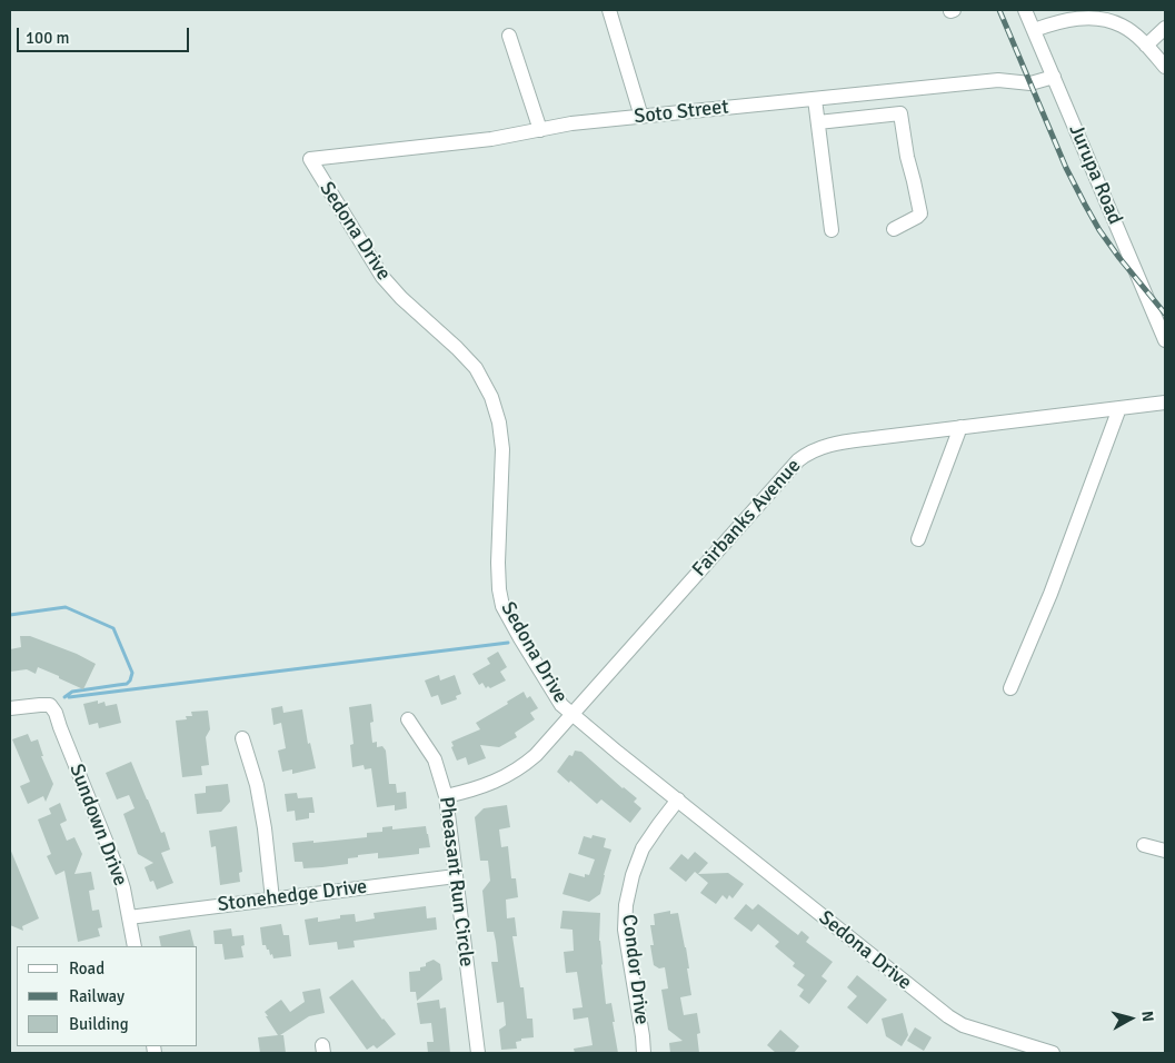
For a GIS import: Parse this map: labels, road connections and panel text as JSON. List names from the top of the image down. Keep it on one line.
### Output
{"streets":{"street":["Soto Street","Jurupa Road","Sedona Drive","Fairbanks Avenue","Sundown Drive","Pheasant Run Circle","Stonehedge Drive","Condor Drive"]},"crossings":[["Soto Street","Jurupa Road"],["Soto Street","Sedona Drive"],["Sedona Drive","Fairbanks Avenue"],["Sedona Drive","Condor Drive"],["Fairbanks Avenue","Pheasant Run Circle"],["Sundown Drive","Stonehedge Drive"],["Pheasant Run Circle","Stonehedge Drive"]],"legend":["Road","Railway","Building"],"scale_bar":"100 m","north":"right"}
